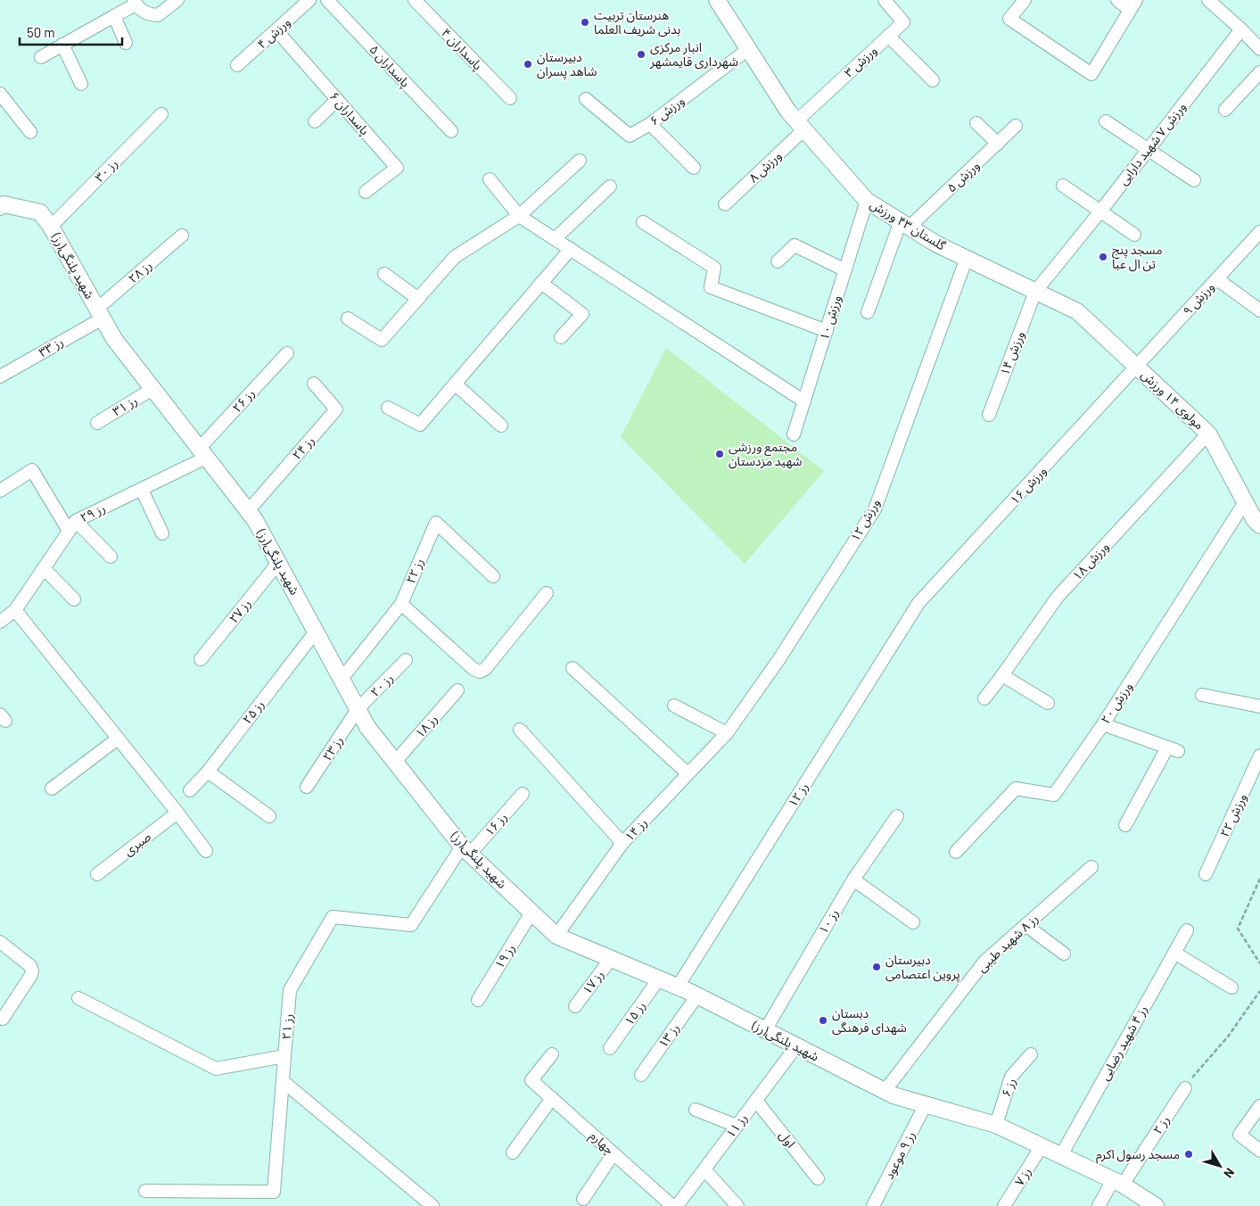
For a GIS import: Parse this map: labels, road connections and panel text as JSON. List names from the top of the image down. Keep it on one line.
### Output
{"streets":{"street":["ورزش ۴","پاسداران ۴","ورزش ۳","پاسداران ۵","ورزش ۶","پاسداران ۶","ورزش ۷ شهید دارایی","ورزش ۸","رز ۳۰","ورزش ۵","گلستان ۴۳ ورزش","شهید پلنگی(رز)","رز ۲۸","ورزش ۹","ورزش ۱۰","رز ۳۳","ورزش ۱۴","مولوی ۱۴ ورزش","رز ۲۶","رز ۳۱","رز ۲۴","ورزش ۱۶","رز ۲۹","ورزش ۱۲","ورزش ۱۸","رز ۲۲","رز ۲۷","رز ۲۰","ورزش ۲۰","رز ۲۵","رز ۱۸","رز ۲۳","رز ۱۲","ورزش ۲۲","رز ۱۶","رز ۱۴","صبری","رز ۱۰","رز ۸ شهید طیبی","رز ۱۹","رز ۱۷","رز ۱۵","رز ۲۱","رز ۱۳","رز ۴ شهید رضایی","رز ۶","رز ۲","رز ۱۱","اول","چهارم","رز ۹ موعود","رز ۷"]},"crossings":[["ورزش ۴","پاسداران ۶"],["ورزش ۳","ورزش ۸"],["ورزش ۳","گلستان ۴۳ ورزش"],["ورزش ۶","گلستان ۴۳ ورزش"],["ورزش ۷ شهید دارایی","گلستان ۴۳ ورزش"],["ورزش ۷ شهید دارایی","ورزش ۱۴"],["ورزش ۸","گلستان ۴۳ ورزش"],["رز ۳۰","شهید پلنگی(رز)"],["ورزش ۵","گلستان ۴۳ ورزش"],["گلستان ۴۳ ورزش","ورزش ۹"],["گلستان ۴۳ ورزش","ورزش ۱۰"],["گلستان ۴۳ ورزش","ورزش ۱۴"],["گلستان ۴۳ ورزش","مولوی ۱۴ ورزش"],["گلستان ۴۳ ورزش","ورزش ۱۶"],["گلستان ۴۳ ورزش","ورزش ۱۲"],["شهید پلنگی(رز)","رز ۲۸"],["شهید پلنگی(رز)","رز ۳۳"],["شهید پلنگی(رز)","رز ۲۶"],["شهید پلنگی(رز)","رز ۳۱"],["شهید پلنگی(رز)","رز ۲۴"],["شهید پلنگی(رز)","رز ۲۹"],["شهید پلنگی(رز)","رز ۲۲"],["شهید پلنگی(رز)","رز ۲۷"],["شهید پلنگی(رز)","رز ۲۰"],["شهید پلنگی(رز)","رز ۲۵"],["شهید پلنگی(رز)","رز ۱۸"],["شهید پلنگی(رز)","رز ۲۳"],["شهید پلنگی(رز)","رز ۱۲"],["شهید پلنگی(رز)","رز ۱۶"],["شهید پلنگی(رز)","رز ۱۴"],["شهید پلنگی(رز)","رز ۱۰"],["شهید پلنگی(رز)","رز ۸ شهید طیبی"],["شهید پلنگی(رز)","رز ۱۹"],["شهید پلنگی(رز)","رز ۱۷"],["شهید پلنگی(رز)","رز ۱۵"],["شهید پلنگی(رز)","رز ۲۱"],["شهید پلنگی(رز)","رز ۱۳"],["شهید پلنگی(رز)","رز ۴ شهید رضایی"],["شهید پلنگی(رز)","رز ۶"],["شهید پلنگی(رز)","رز ۲"],["شهید پلنگی(رز)","رز ۱۱"],["شهید پلنگی(رز)","رز ۹ موعود"],["شهید پلنگی(رز)","رز ۷"],["رز ۲۸","رز ۳۳"],["ورزش ۹","مولوی ۱۴ ورزش"],["ورزش ۹","ورزش ۱۶"],["مولوی ۱۴ ورزش","ورزش ۱۶"],["مولوی ۱۴ ورزش","ورزش ۱۸"],["مولوی ۱۴ ورزش","ورزش ۲۰"],["رز ۲۶","رز ۲۹"],["ورزش ۱۶","رز ۱۲"],["ورزش ۱۲","رز ۱۴"],["رز ۲۰","رز ۲۳"],["رز ۱۶","رز ۲۱"],["رز ۱۱","اول"]],"places":["هنرستان تربیت بدنی شریف العلما","انبار مرکزی شهرداری قایمشهر","دبیرستان شاهد پسران","مسجد پنج تن ال عبا","مجتمع ورزشی شهید مزدستان","دبیرستان پروین اعتصامی","دبستان شهدای فرهنگی","مسجد رسول اکرم"],"scale_bar":"50 m","north":"bottom right"}
